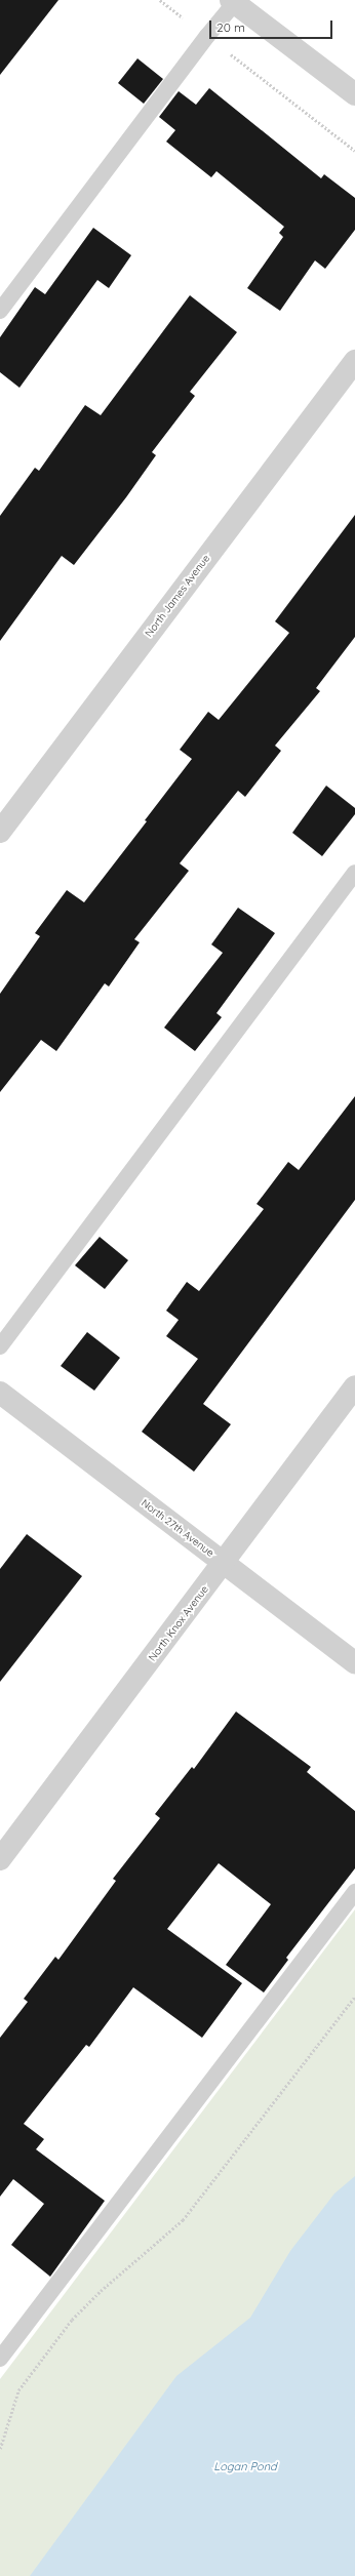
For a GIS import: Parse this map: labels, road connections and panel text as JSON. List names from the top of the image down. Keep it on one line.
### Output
{"streets":{"street":["North James Avenue","North 27th Avenue","North Knox Avenue"]},"crossings":[["North 27th Avenue","North Knox Avenue"]],"water":["Logan Pond"],"scale_bar":"20 m"}
